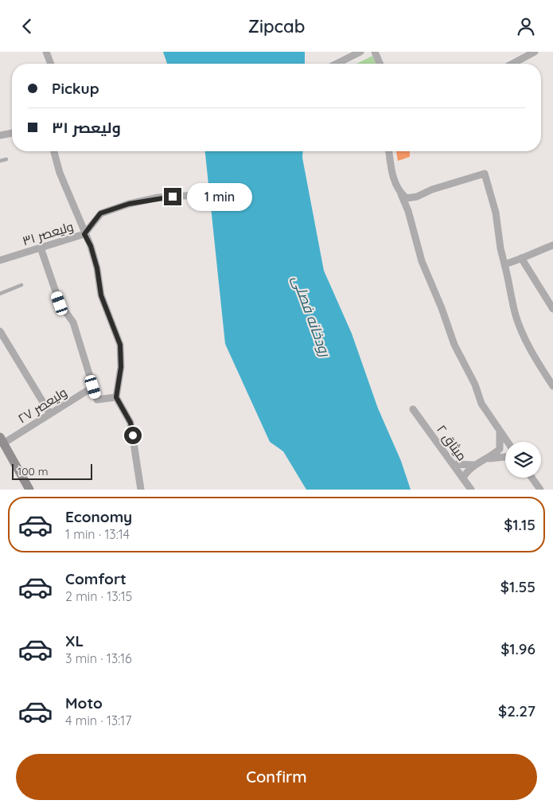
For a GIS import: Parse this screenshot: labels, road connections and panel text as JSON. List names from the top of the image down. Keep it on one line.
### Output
{"streets":{"street":["ولیعصر ۳۱","ولیعصر ۲۷","میثاق ۲"]},"water":["رودخانه فصلی"],"scale_bar":"100 m","page":{"header":"Zipcab","banner":["Pickup","ولیعصر ۳۱"],"bubble":"1 min","scale":"100 m","list":[{"name":"Economy","note":"1 min · 13:14","value":"$1.15"},{"name":"Comfort","note":"2 min · 13:15","value":"$1.55"},{"name":"XL","note":"3 min · 13:16","value":"$1.96"},{"name":"Moto","note":"4 min · 13:17","value":"$2.27"}],"buttons":"Confirm"}}
